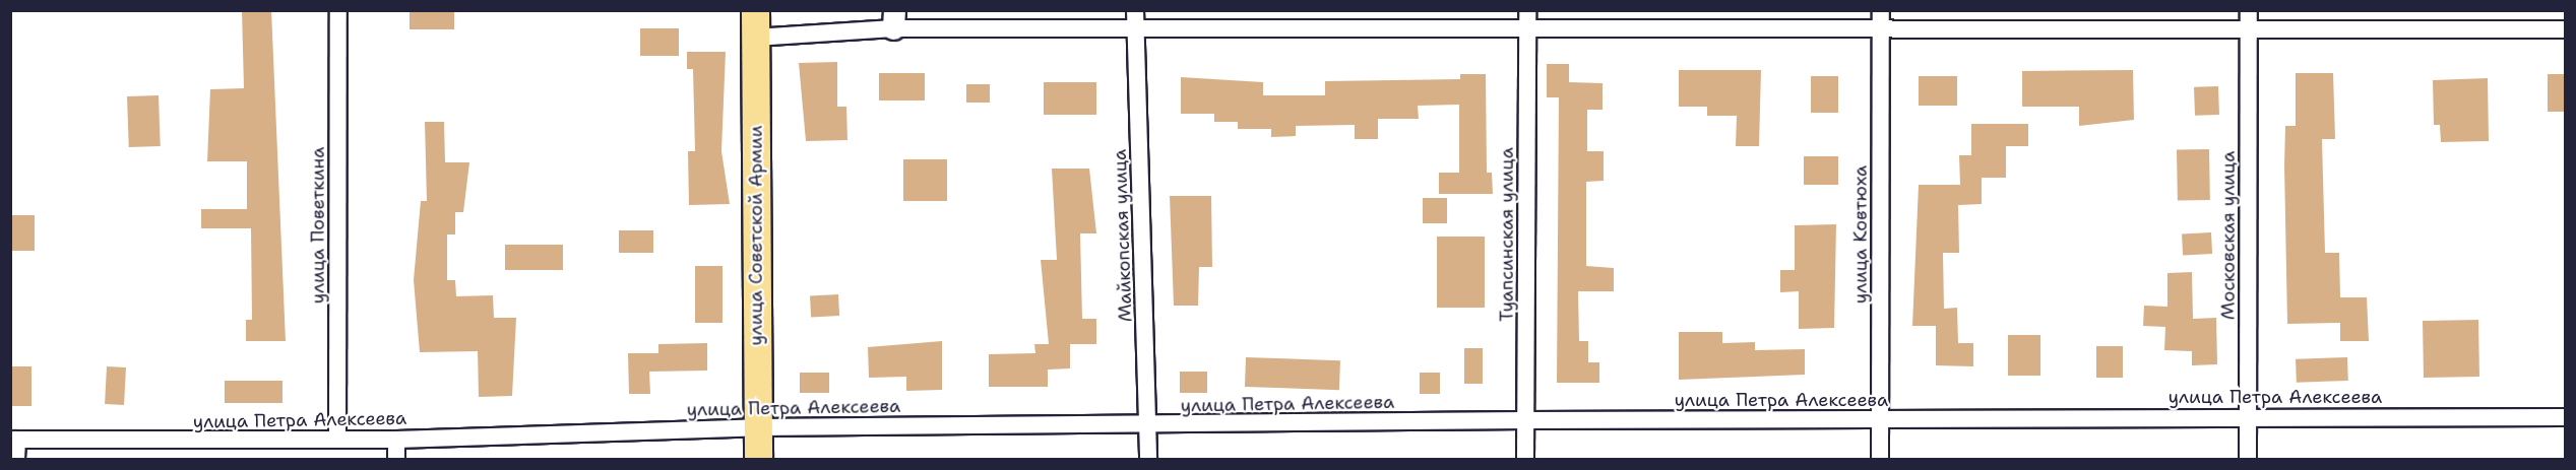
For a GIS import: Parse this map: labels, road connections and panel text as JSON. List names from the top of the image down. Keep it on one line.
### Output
{"streets":{"main road":["улица Советской Армии"],"street":["улица Поветкина","Туапсинская улица","улица Ковтюха","Майкопская улица","Московская улица","улица Петра Алексеева"]},"crossings":[["улица Поветкина","улица Петра Алексеева"],["Туапсинская улица","улица Петра Алексеева"],["улица Ковтюха","улица Петра Алексеева"],["улица Советской Армии","улица Петра Алексеева"],["Майкопская улица","улица Петра Алексеева"],["Московская улица","улица Петра Алексеева"]]}
